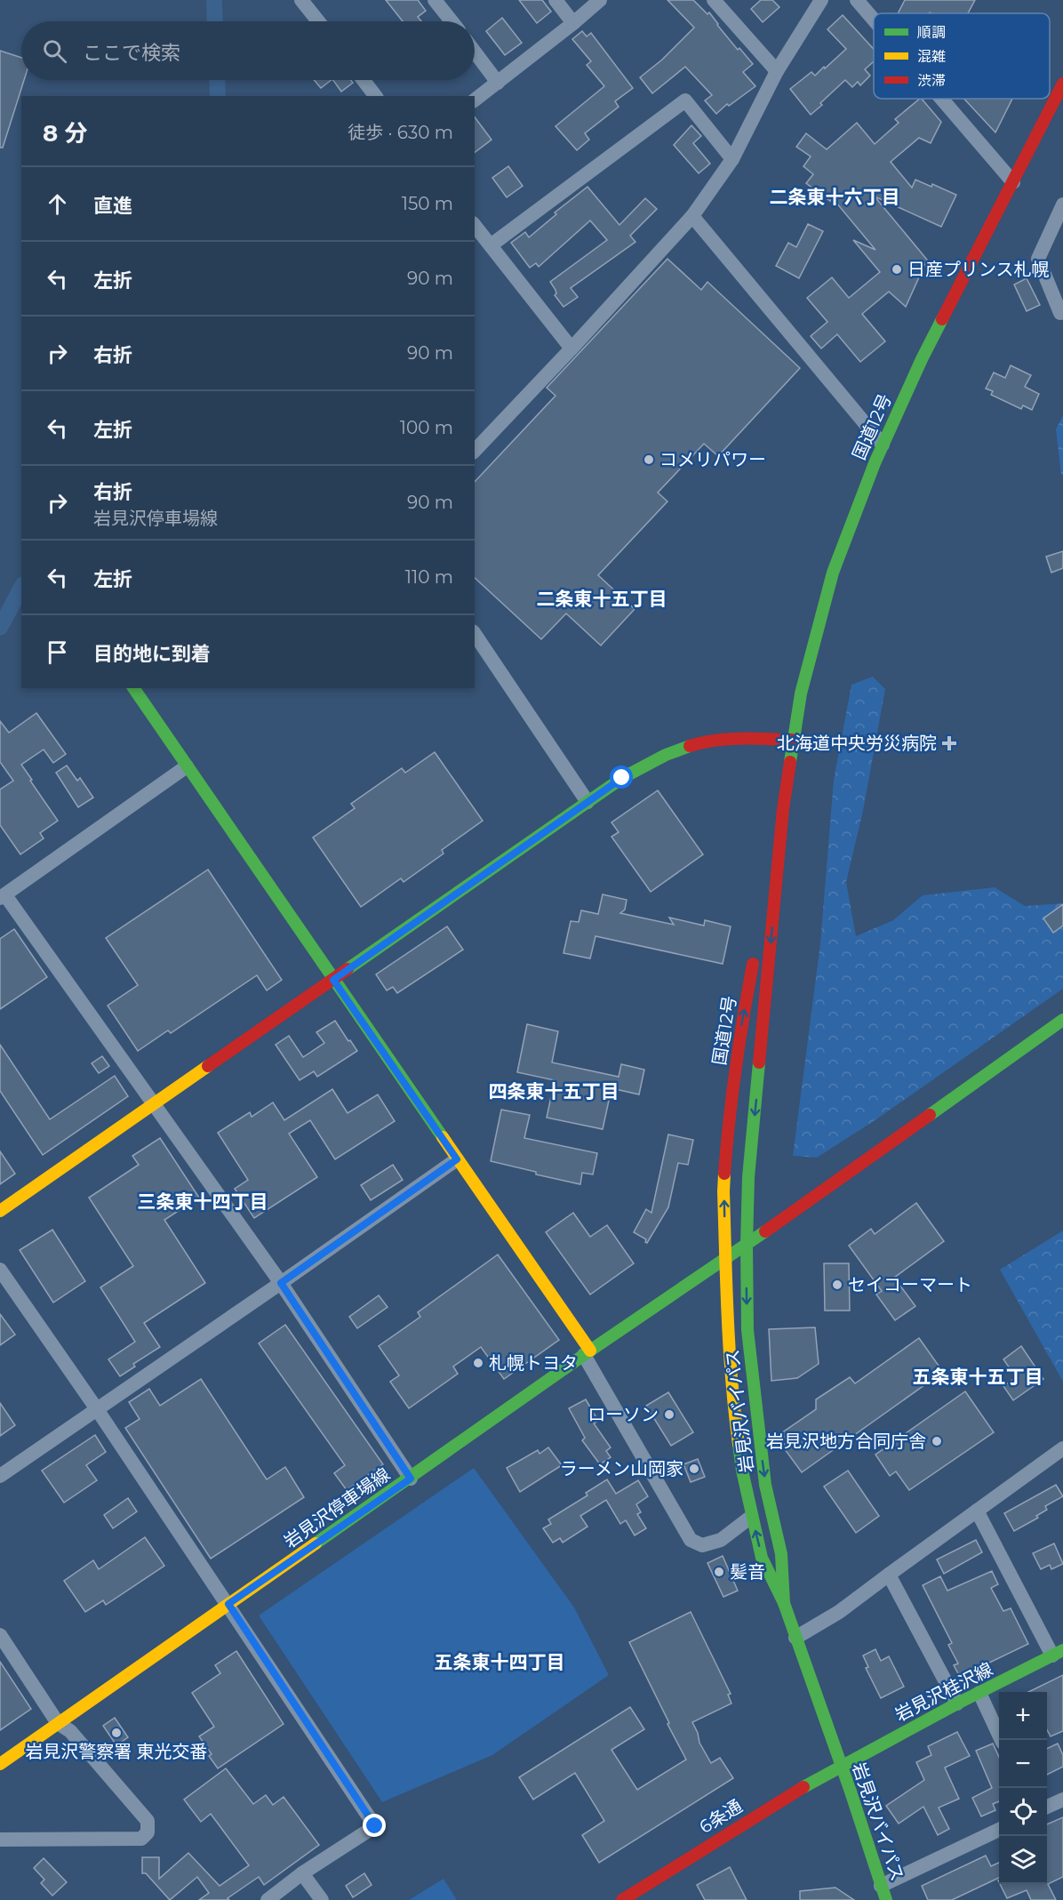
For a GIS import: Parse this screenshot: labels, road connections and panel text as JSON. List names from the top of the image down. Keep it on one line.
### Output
{"streets":{"main road":["国道12号","岩見沢バイパス","岩見沢停車場線","岩見沢桂沢線","6条通"]},"crossings":[["国道12号","岩見沢バイパス"],["国道12号","岩見沢停車場線"],["岩見沢バイパス","岩見沢停車場線"],["岩見沢バイパス","岩見沢桂沢線"],["岩見沢バイパス","6条通"],["岩見沢桂沢線","6条通"]],"districts":["二条東十六丁目","二条東十五丁目","四条東十五丁目","三条東十四丁目","五条東十五丁目","五条東十四丁目"],"places":{"other":["日産プリンス札幌","コメリパワー","セイコーマート","札幌トヨタ","ローソン","岩見沢地方合同庁舎","ラーメン山岡家","髪音","岩見沢警察署 東光交番"],"health":["北海道中央労災病院"]},"legend":["順調","混雑","渋滞"],"page":{"search":"ここで検索","heading":["8 分","徒歩 · 630 m"],"list":[["直進","150 m"],["左折","90 m"],["右折","90 m"],["左折","100 m"],["右折","岩見沢停車場線","90 m"],["左折","110 m"],"目的地に到着"],"map_buttons":["+","−"]}}
